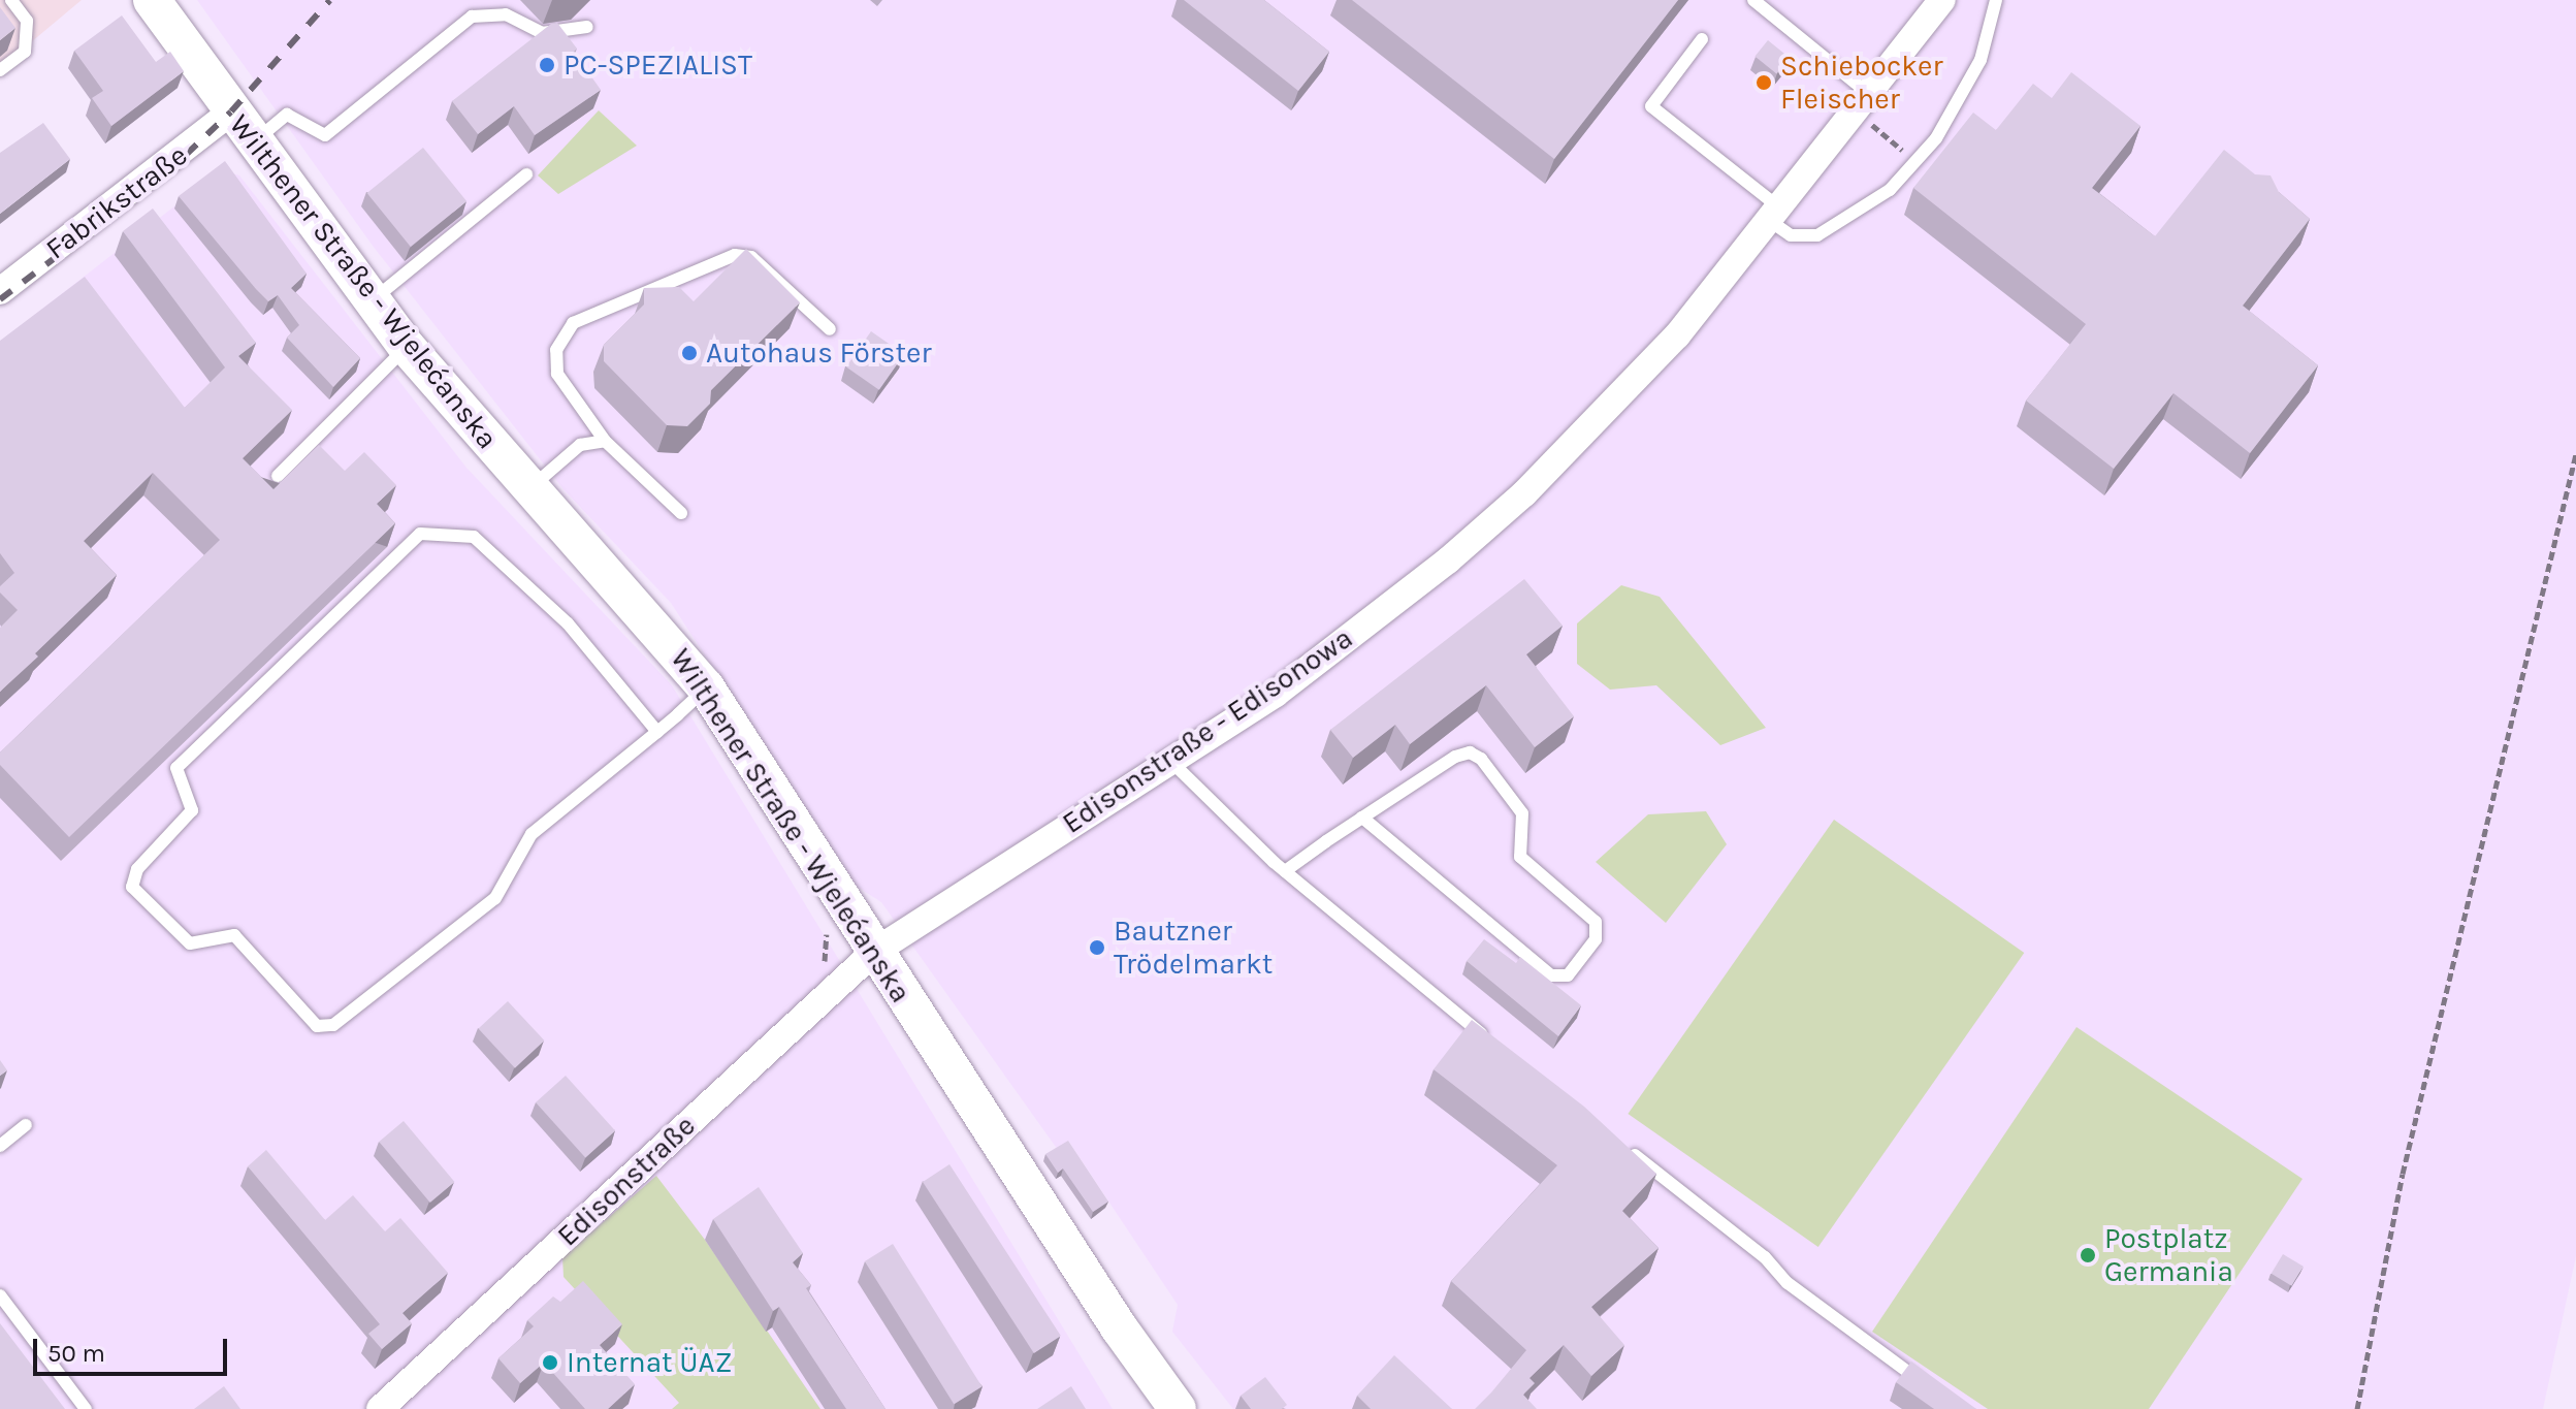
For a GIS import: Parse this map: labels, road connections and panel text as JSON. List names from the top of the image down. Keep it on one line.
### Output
{"streets":{"main road":["Wilthener Straße - Wjelećanska"],"street":["Fabrikstraße","Edisonstraße - Edisonowa","Edisonstraße"]},"crossings":[["Fabrikstraße","Wilthener Straße - Wjelećanska"],["Wilthener Straße - Wjelećanska","Edisonstraße - Edisonowa"],["Wilthener Straße - Wjelećanska","Edisonstraße"],["Edisonstraße - Edisonowa","Edisonstraße"]],"places":["PC-SPEZIALIST","Schiebocker Fleischer","Autohaus Förster","Bautzner Trödelmarkt","Postplatz Germania","Internat ÜAZ"],"scale_bar":"50 m"}
